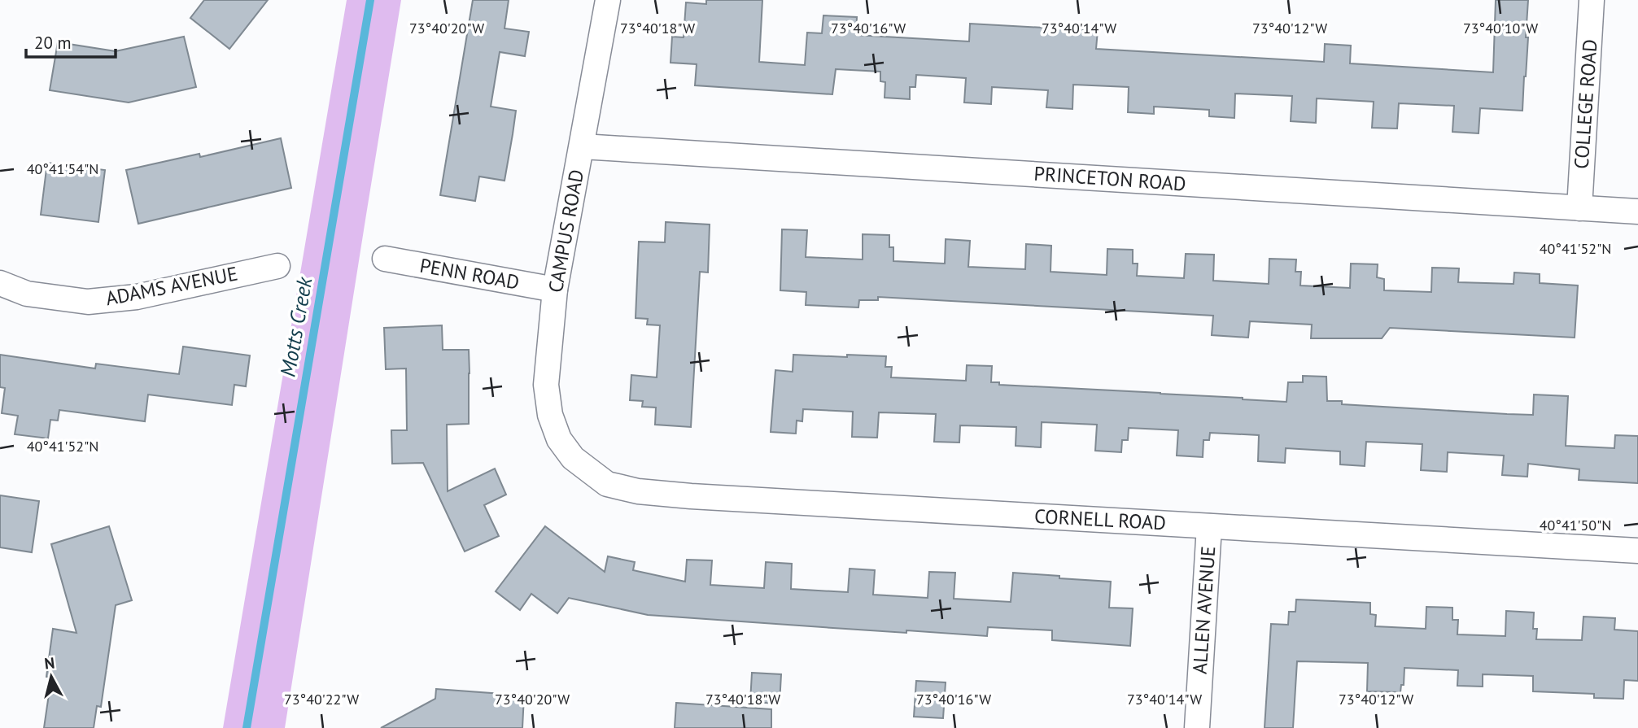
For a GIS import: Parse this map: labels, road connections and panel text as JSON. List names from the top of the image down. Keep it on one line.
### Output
{"streets":{"street":["COLLEGE ROAD","PRINCETON ROAD","CAMPUS ROAD","PENN ROAD","ADAMS AVENUE","CORNELL ROAD","ALLEN AVENUE"]},"crossings":[["COLLEGE ROAD","PRINCETON ROAD"],["PRINCETON ROAD","CAMPUS ROAD"],["CAMPUS ROAD","PENN ROAD"],["CAMPUS ROAD","CORNELL ROAD"],["CORNELL ROAD","ALLEN AVENUE"]],"water":["Motts Creek"],"scale_bar":"20 m","north":"top","coordinates":["73°40'20\"W","73°40'18\"W","73°40'16\"W","73°40'14\"W","73°40'12\"W","73°40'10\"W","40°41'54\"N","40°41'52\"N","40°41'50\"N","73°40'22\"W"]}
